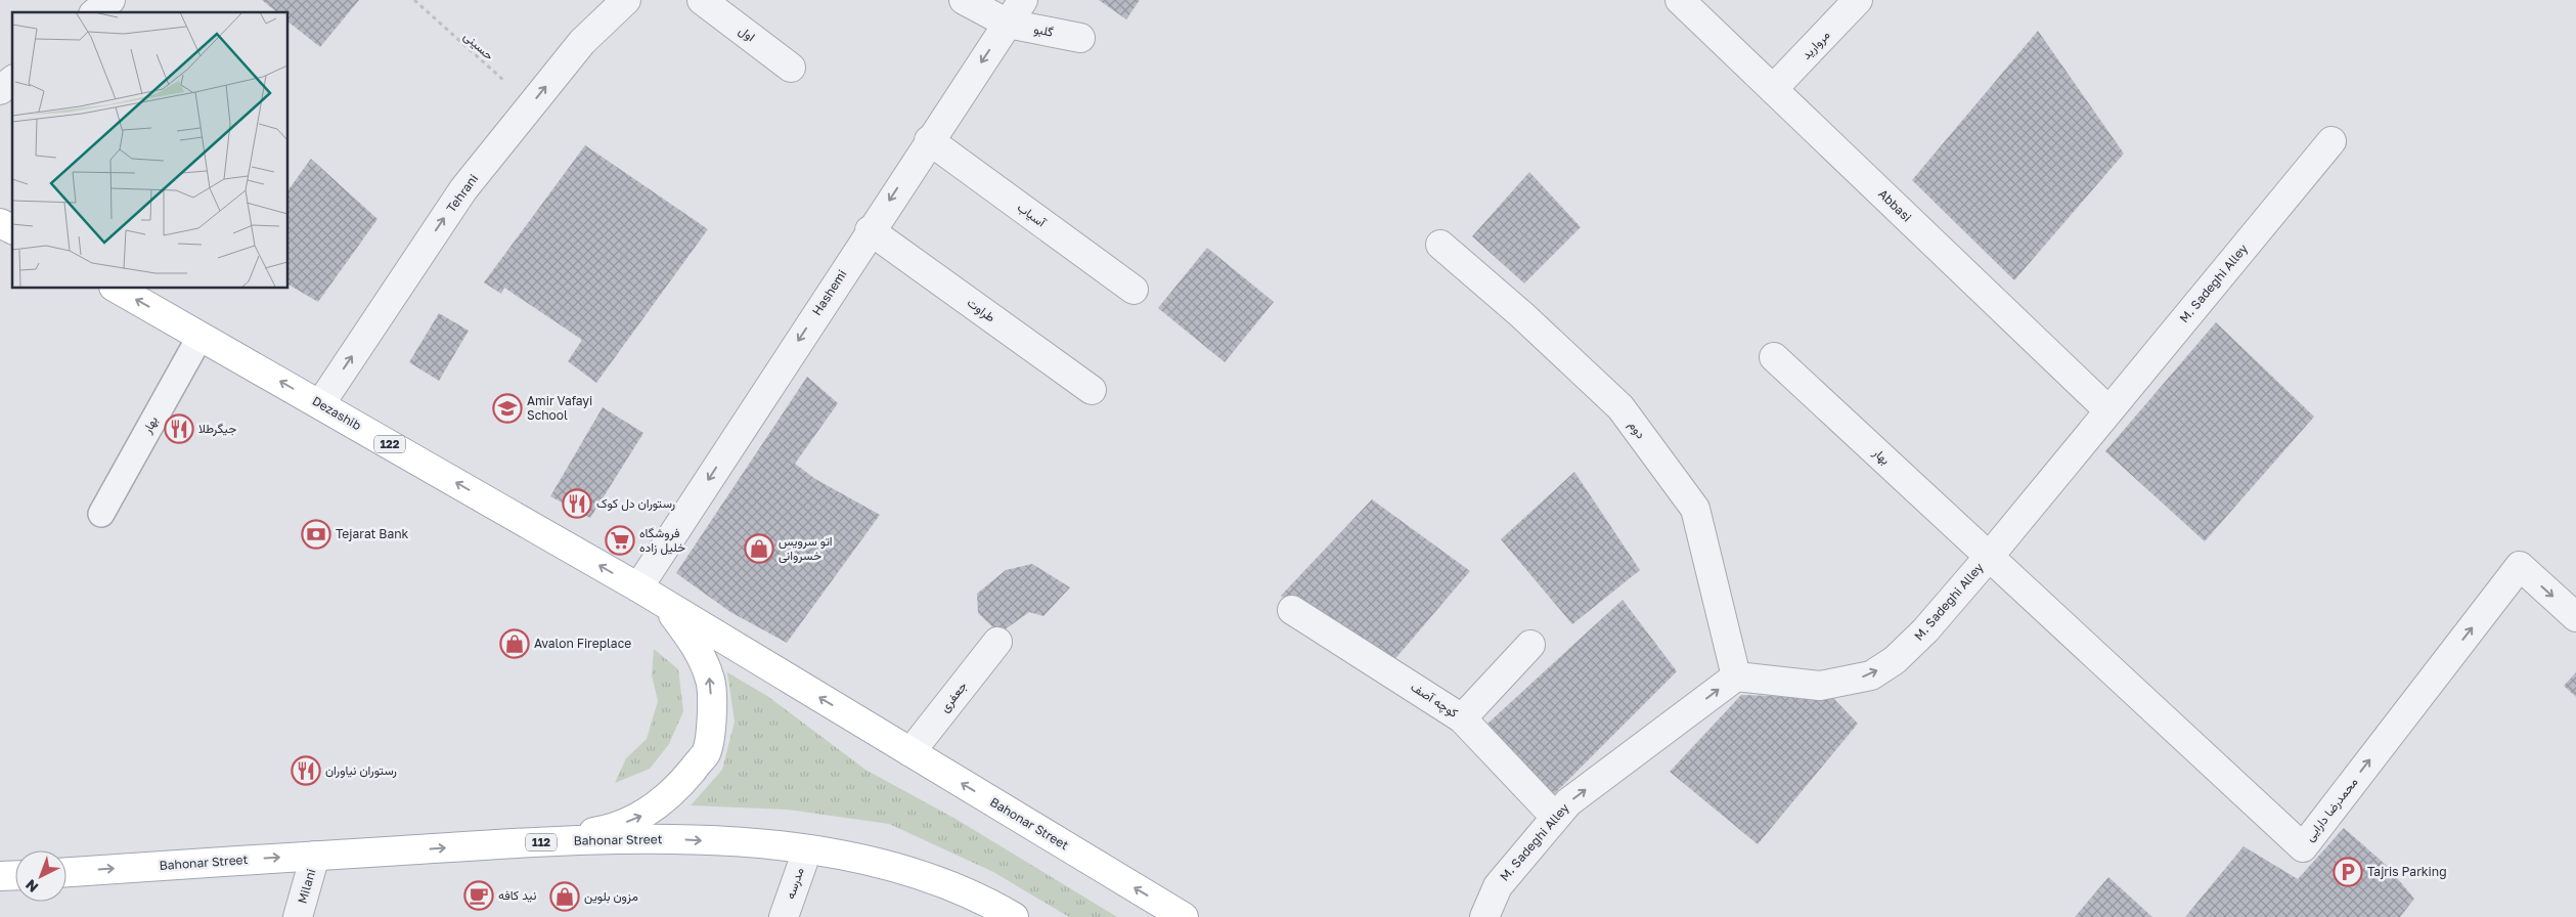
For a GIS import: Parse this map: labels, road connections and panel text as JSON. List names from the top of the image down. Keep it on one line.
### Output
{"streets":{"main road":["Dezashib","122","Bahonar Street","112"],"street":["گلبو","اول","مروارید","Tehrani","Abbasi","آسیاب","M. Sadeghi Alley","Hashemi","طراوت","بهار","دوم","جعفری","کوچه آصف","محمدرضا دارایی","مدرسه","Milani"],"path":["حسینی"]},"crossings":[["گلبو","Hashemi"],["مروارید","Abbasi"],["حسینی","Tehrani"],["Tehrani","Dezashib"],["Abbasi","M. Sadeghi Alley"],["آسیاب","Hashemi"],["M. Sadeghi Alley","بهار"],["M. Sadeghi Alley","دوم"],["M. Sadeghi Alley","کوچه آصف"],["M. Sadeghi Alley","محمدرضا دارایی"],["Hashemi","طراوت"],["Hashemi","Dezashib"],["Dezashib","بهار"],["Dezashib","Bahonar Street"],["بهار","محمدرضا دارایی"],["جعفری","Bahonar Street"],["Bahonar Street","مدرسه"],["Bahonar Street","Milani"]],"one_way":["Tehrani","M. Sadeghi Alley","Hashemi","Dezashib"],"places":{"school or university":["Amir Vafayi School"],"restaurant":["جیگرطلا","رستوران دل کوک","رستوران نیاوران"],"bank":["Tejarat Bank"],"supermarket":["فروشگاه خلیل زاده"],"shop":["اتو سرویس خسروانی","Avalon Fireplace","مزون بلوین"],"parking":["Tajris Parking"],"cafe":["نيد كافه"]},"north":"bottom left"}
